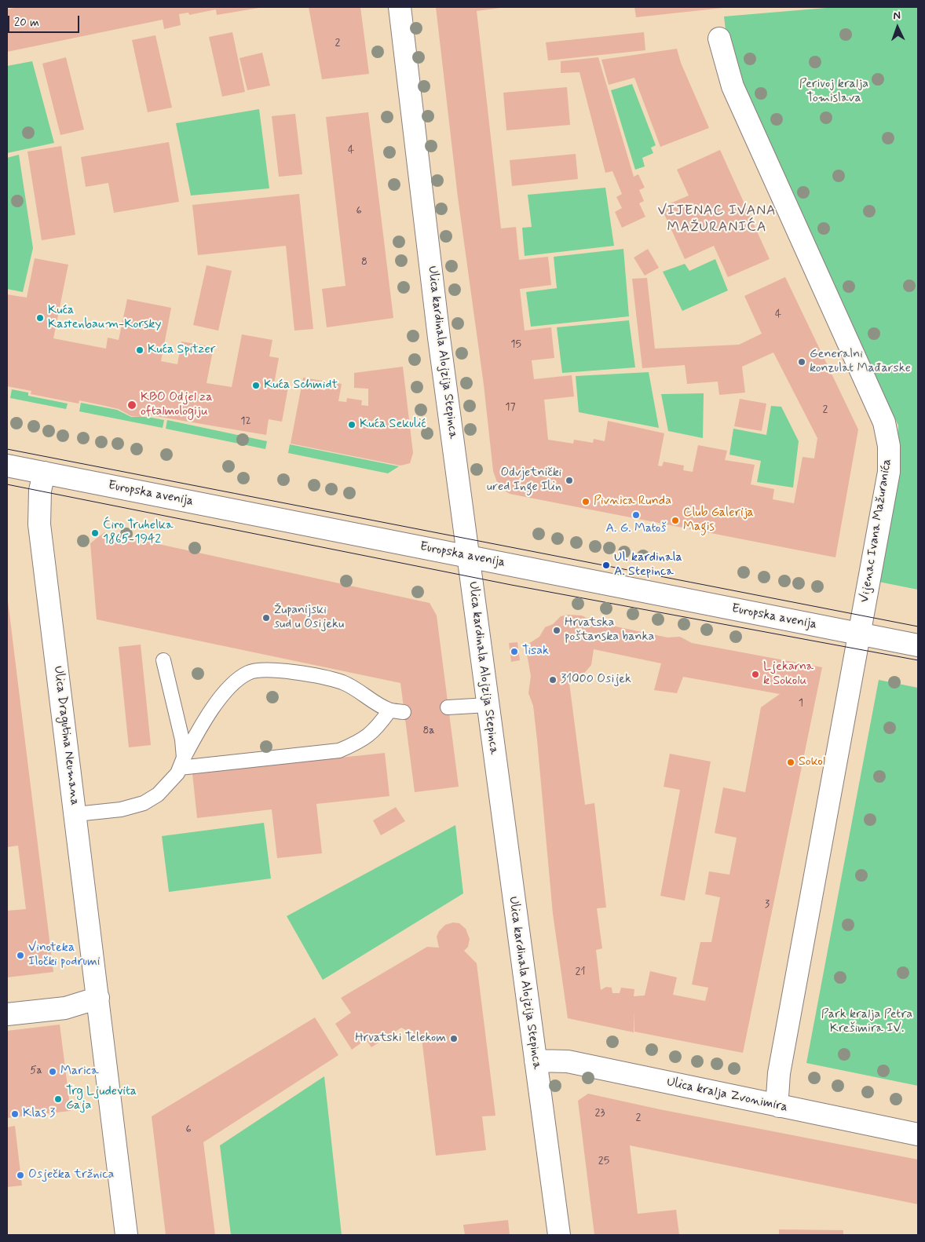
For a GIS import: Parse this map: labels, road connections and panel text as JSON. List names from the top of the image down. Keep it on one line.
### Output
{"streets":{"street":["Ulica kardinala Alojzija Stepinca","Europska avenija","Vijenac Ivana Mažuranića","Ulica Dragutina Neumana","Ulica kralja Zvonimira"]},"crossings":[["Ulica kardinala Alojzija Stepinca","Europska avenija"],["Ulica kardinala Alojzija Stepinca","Ulica kralja Zvonimira"],["Europska avenija","Vijenac Ivana Mažuranića"],["Europska avenija","Ulica Dragutina Neumana"]],"districts":["VIJENAC IVANA MAŽURANIĆA"],"parks":["Perivoj kralja Tomislava","Park kralja Petra Krešimira IV."],"places":["Kuća Kastenbaum-Korsky","Kuća Spitzer","Generalni konzulat Mađarske","Kuća Schmidt","KBO Odjel za oftalmologiju","Kuća Sekulić","Odvjetnički ured Inge Ilin","Pivnica Runda","A. G. Matoš","Club Galerija Magis","Ćiro Truhelka 1865-1942","Ul. kardinala A. Stepinca","Županijski sud u Osijeku","Hrvatska poštanska banka","Tisak","Ljekarna k Sokolu","31000 Osijek","Sokol","Vinoteka Iločki podrumi","Hrvatski Telekom","Marica","Trg Ljudevita Gaja","Klas 3","Osječka tržnica"],"house_numbers":["2","4","6","8","4","15","17","2","12","1","8a","3","21","5a","23","2","6","25"],"scale_bar":"20 m","north":"top"}
